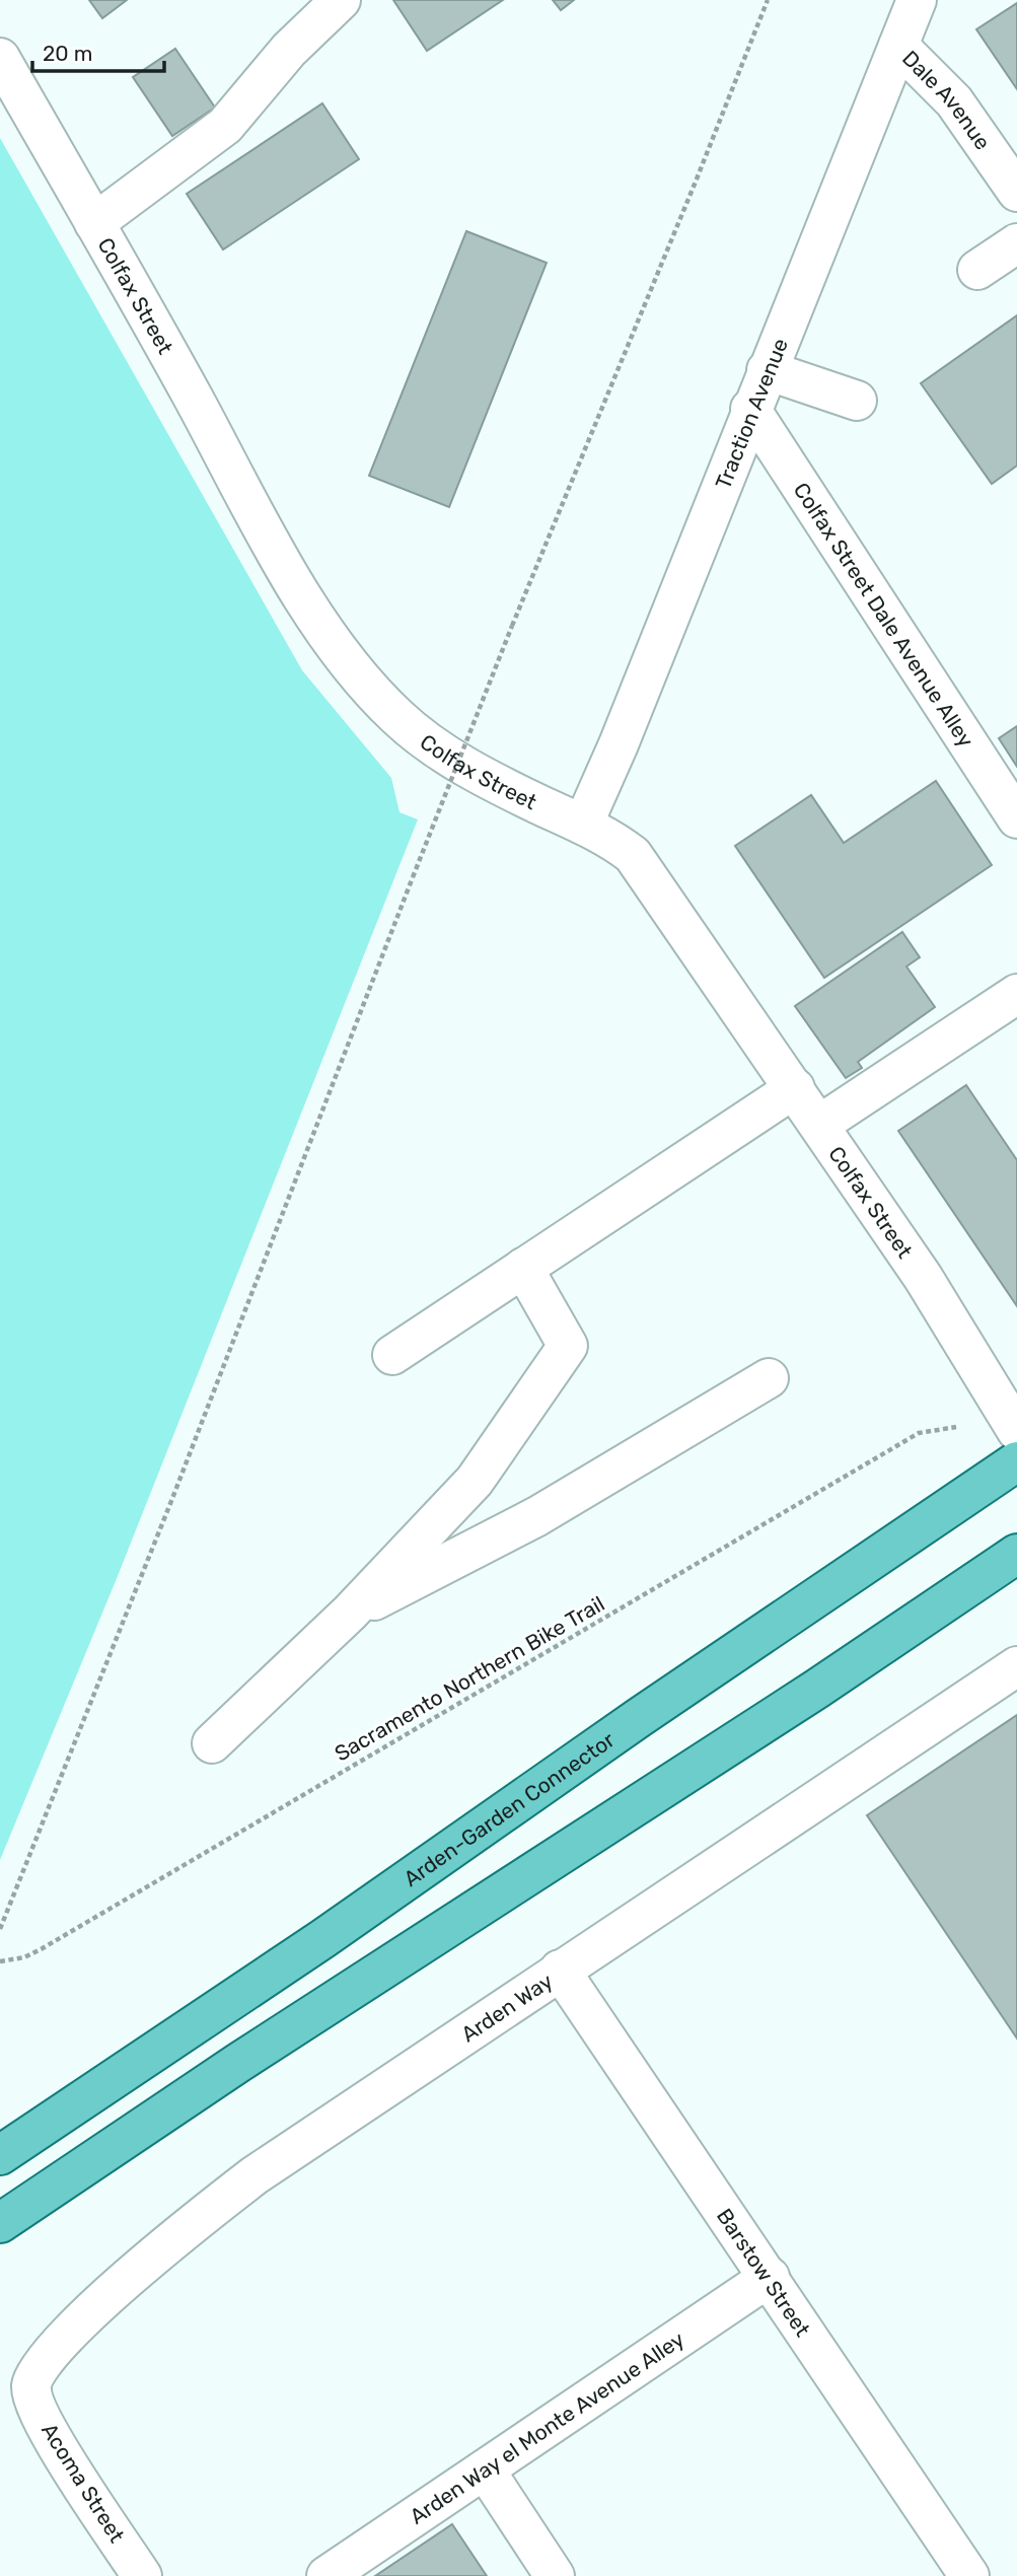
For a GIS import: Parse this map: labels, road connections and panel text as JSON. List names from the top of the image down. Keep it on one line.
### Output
{"streets":{"main road":["Arden-Garden Connector"],"street":["Dale Avenue","Colfax Street","Traction Avenue","Colfax Street Dale Avenue Alley","Arden Way","Barstow Street","Arden Way el Monte Avenue Alley","Acoma Street"],"path":["Sacramento Northern Bike Trail"]},"crossings":[["Dale Avenue","Traction Avenue"],["Colfax Street","Traction Avenue"],["Traction Avenue","Colfax Street Dale Avenue Alley"],["Arden Way","Barstow Street"],["Arden Way","Acoma Street"],["Barstow Street","Arden Way el Monte Avenue Alley"]],"scale_bar":"20 m"}
